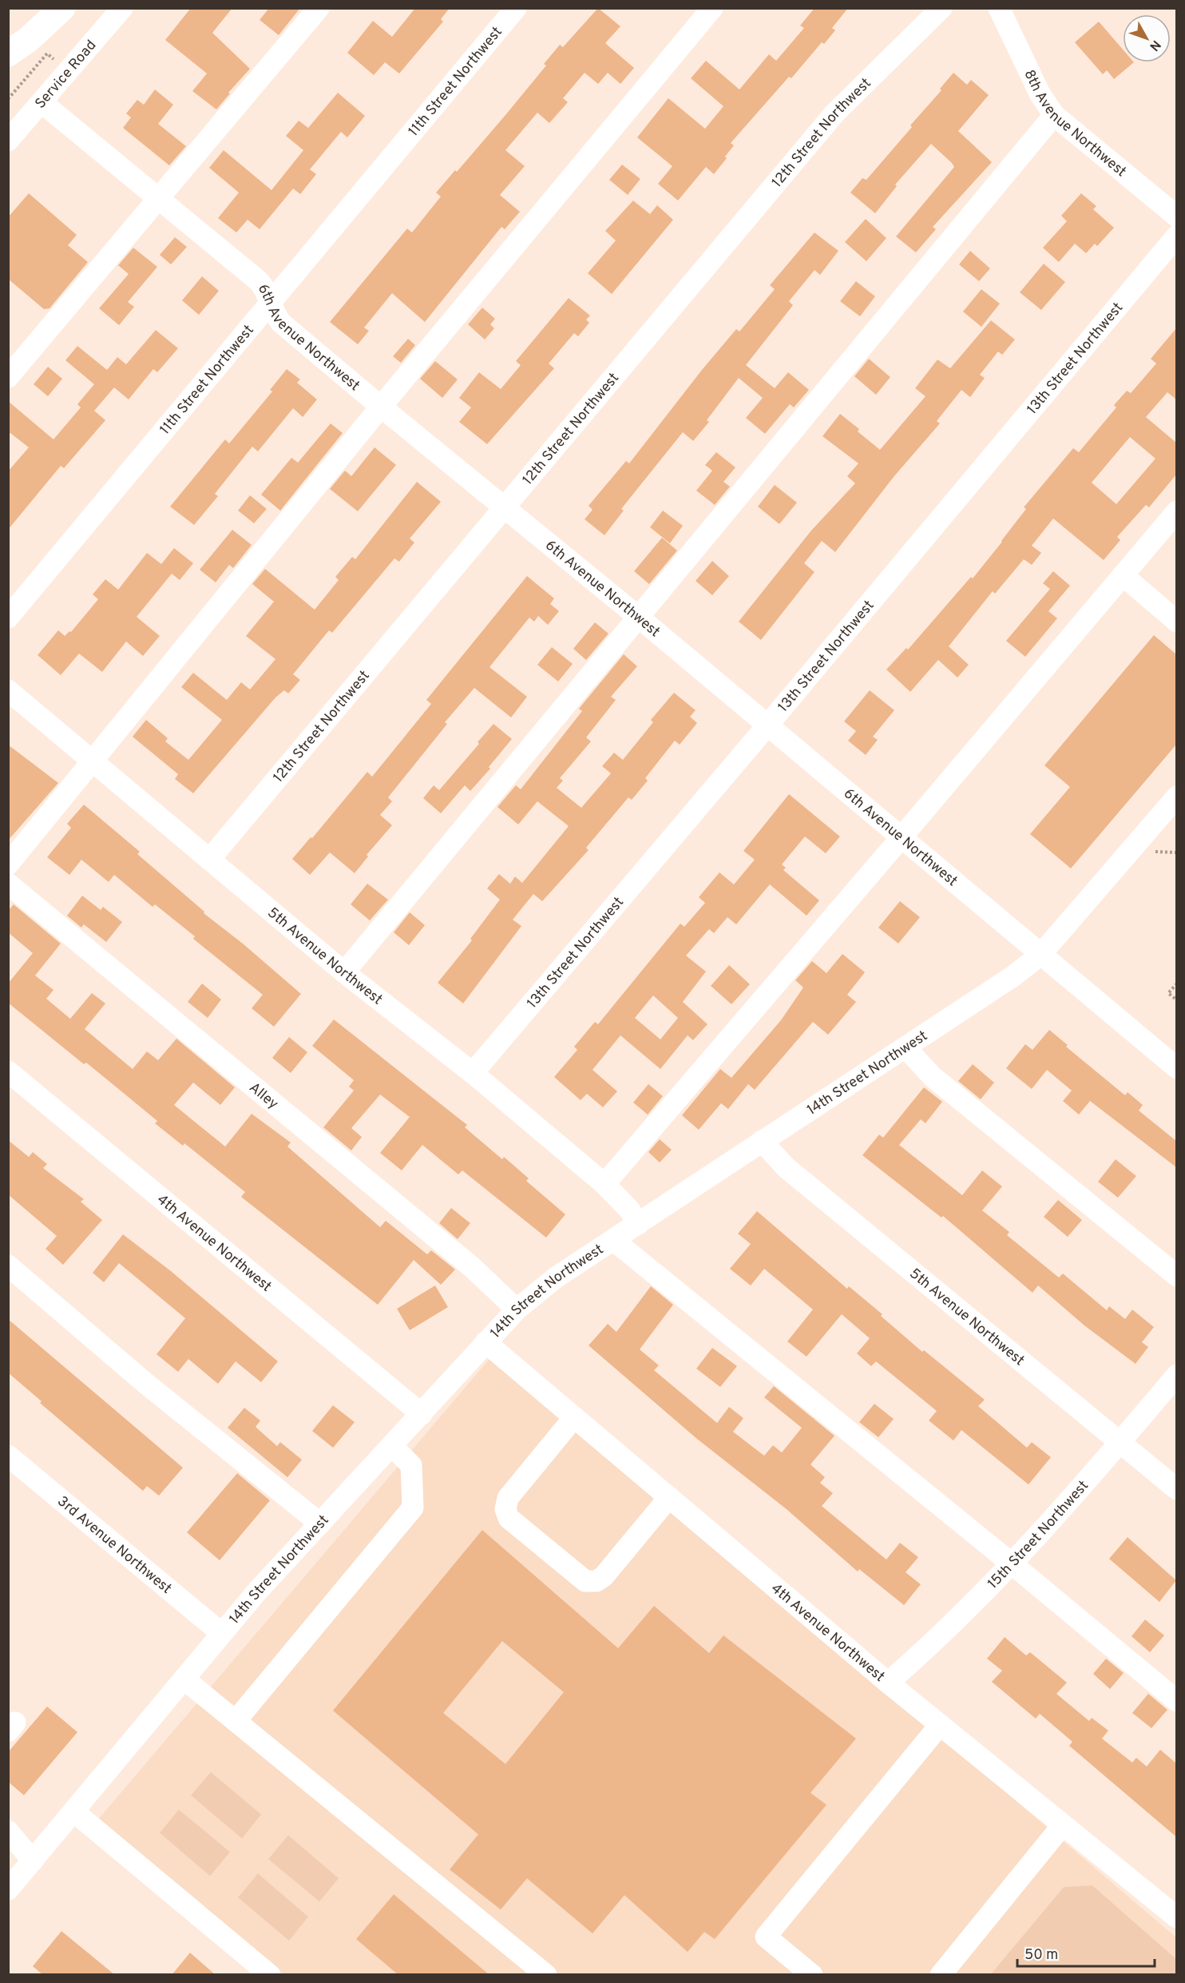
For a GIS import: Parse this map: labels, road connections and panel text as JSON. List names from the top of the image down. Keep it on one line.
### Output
{"streets":{"street":["Service Road","11th Street Northwest","8th Avenue Northwest","12th Street Northwest","6th Avenue Northwest","13th Street Northwest","5th Avenue Northwest","14th Street Northwest","Alley","4th Avenue Northwest","15th Street Northwest","3rd Avenue Northwest"]},"crossings":[["Service Road","6th Avenue Northwest"],["11th Street Northwest","6th Avenue Northwest"],["12th Street Northwest","6th Avenue Northwest"],["12th Street Northwest","5th Avenue Northwest"],["6th Avenue Northwest","13th Street Northwest"],["6th Avenue Northwest","14th Street Northwest"],["13th Street Northwest","5th Avenue Northwest"],["5th Avenue Northwest","14th Street Northwest"],["5th Avenue Northwest","15th Street Northwest"],["14th Street Northwest","Alley"],["14th Street Northwest","4th Avenue Northwest"],["14th Street Northwest","3rd Avenue Northwest"],["4th Avenue Northwest","15th Street Northwest"]],"scale_bar":"50 m","north":"bottom right"}
